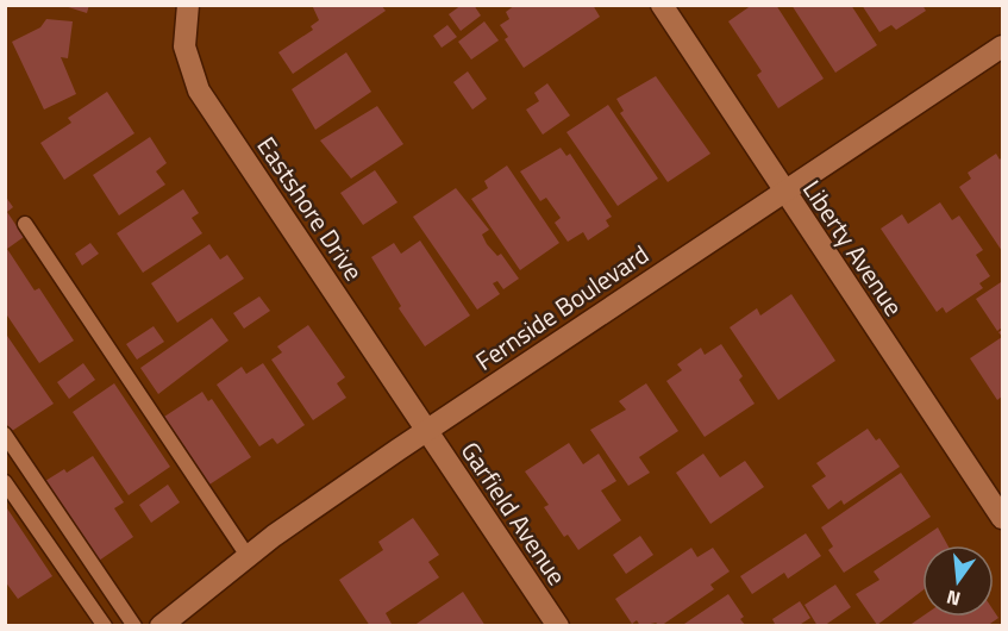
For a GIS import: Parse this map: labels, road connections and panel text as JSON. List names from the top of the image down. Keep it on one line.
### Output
{"streets":{"street":["Eastshore Drive","Liberty Avenue","Fernside Boulevard","Garfield Avenue"]},"crossings":[["Eastshore Drive","Fernside Boulevard"],["Eastshore Drive","Garfield Avenue"],["Liberty Avenue","Fernside Boulevard"],["Fernside Boulevard","Garfield Avenue"]],"north":"bottom"}
